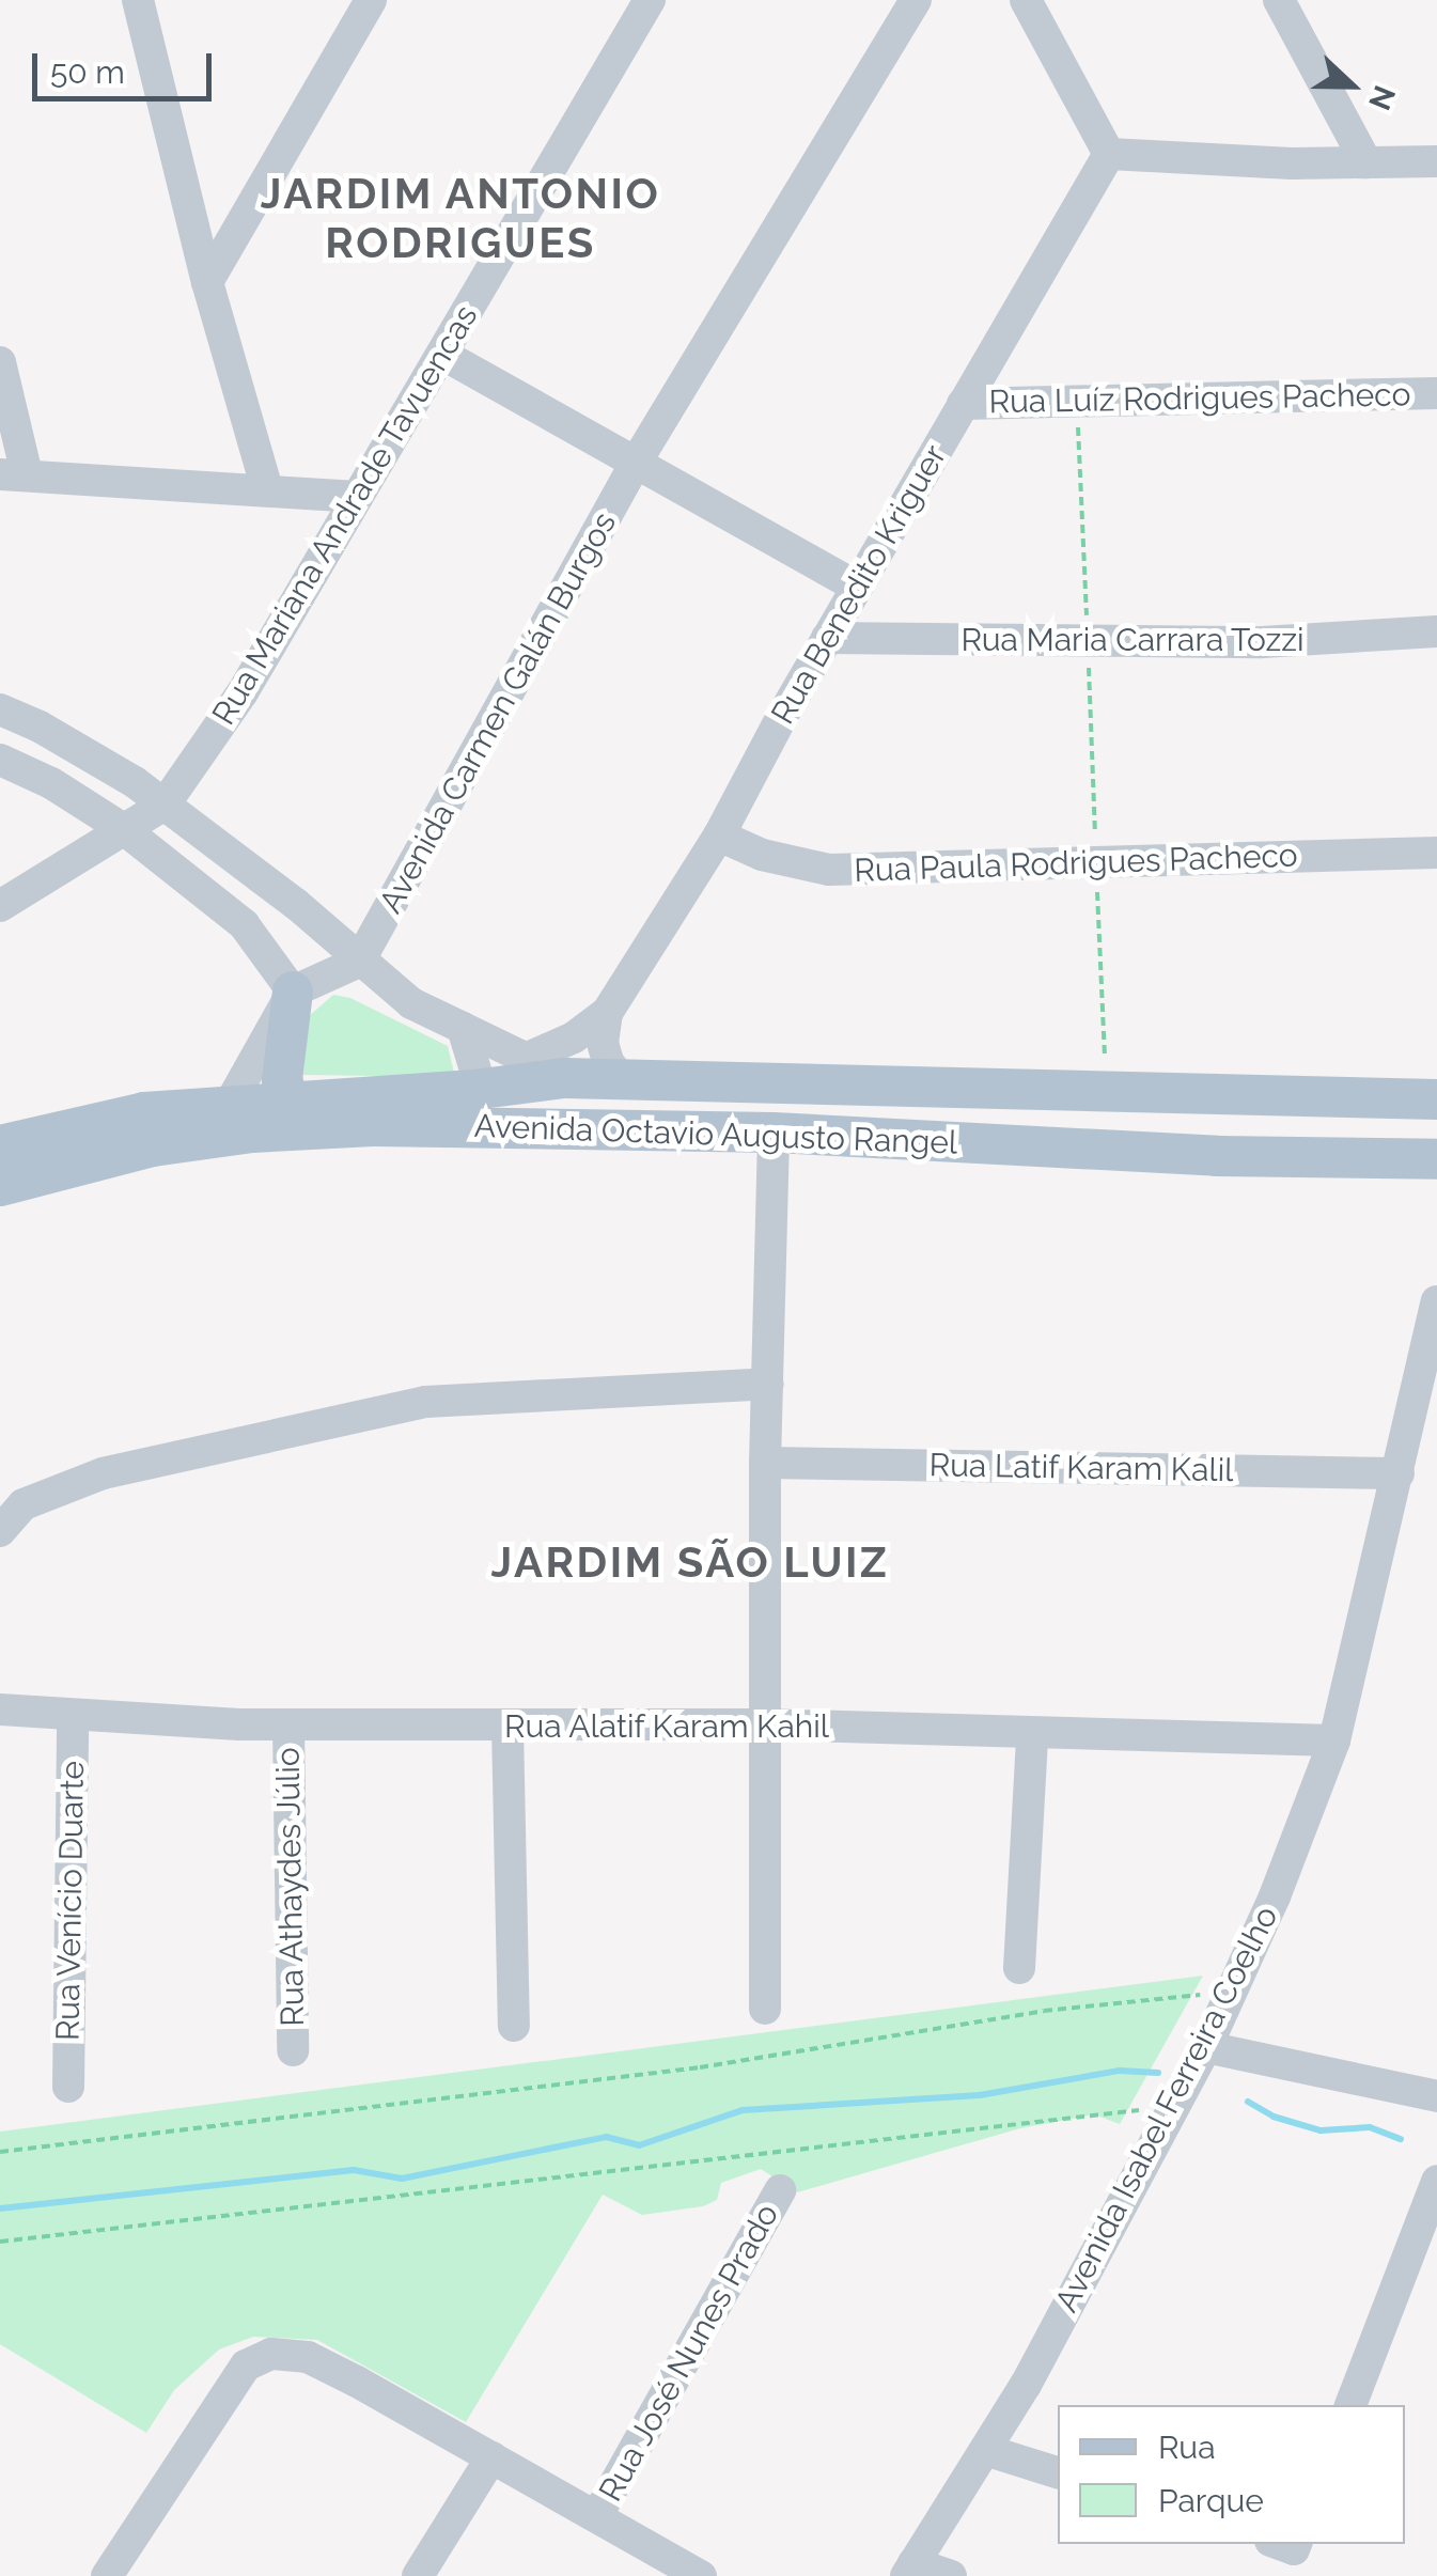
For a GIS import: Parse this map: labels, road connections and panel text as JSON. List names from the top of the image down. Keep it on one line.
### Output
{"streets":{"main road":["Avenida Octavio Augusto Rangel"],"street":["Rua Luíz Rodrigues Pacheco","Rua Mariana Andrade Tavuencas","Rua Benedito Kriguer","Rua Maria Carrara Tozzi","Avenida Carmen Galán Burgos","Rua Paula Rodrigues Pacheco","Rua Latif Karam Kalil","Rua Alatif Karam Kahil","Rua Athaydes Júlio","Rua Venício Duarte","Avenida Isabel Ferreira Coelho","Rua José Nunes Prado"]},"crossings":[["Rua Luíz Rodrigues Pacheco","Rua Benedito Kriguer"],["Rua Benedito Kriguer","Rua Maria Carrara Tozzi"],["Rua Benedito Kriguer","Rua Paula Rodrigues Pacheco"],["Rua Latif Karam Kalil","Avenida Isabel Ferreira Coelho"],["Rua Alatif Karam Kahil","Rua Athaydes Júlio"],["Rua Alatif Karam Kahil","Rua Venício Duarte"],["Rua Alatif Karam Kahil","Avenida Isabel Ferreira Coelho"]],"districts":["JARDIM ANTONIO RODRIGUES","JARDIM SÃO LUIZ"],"legend":["Rua","Parque"],"scale_bar":"50 m","north":"right"}
